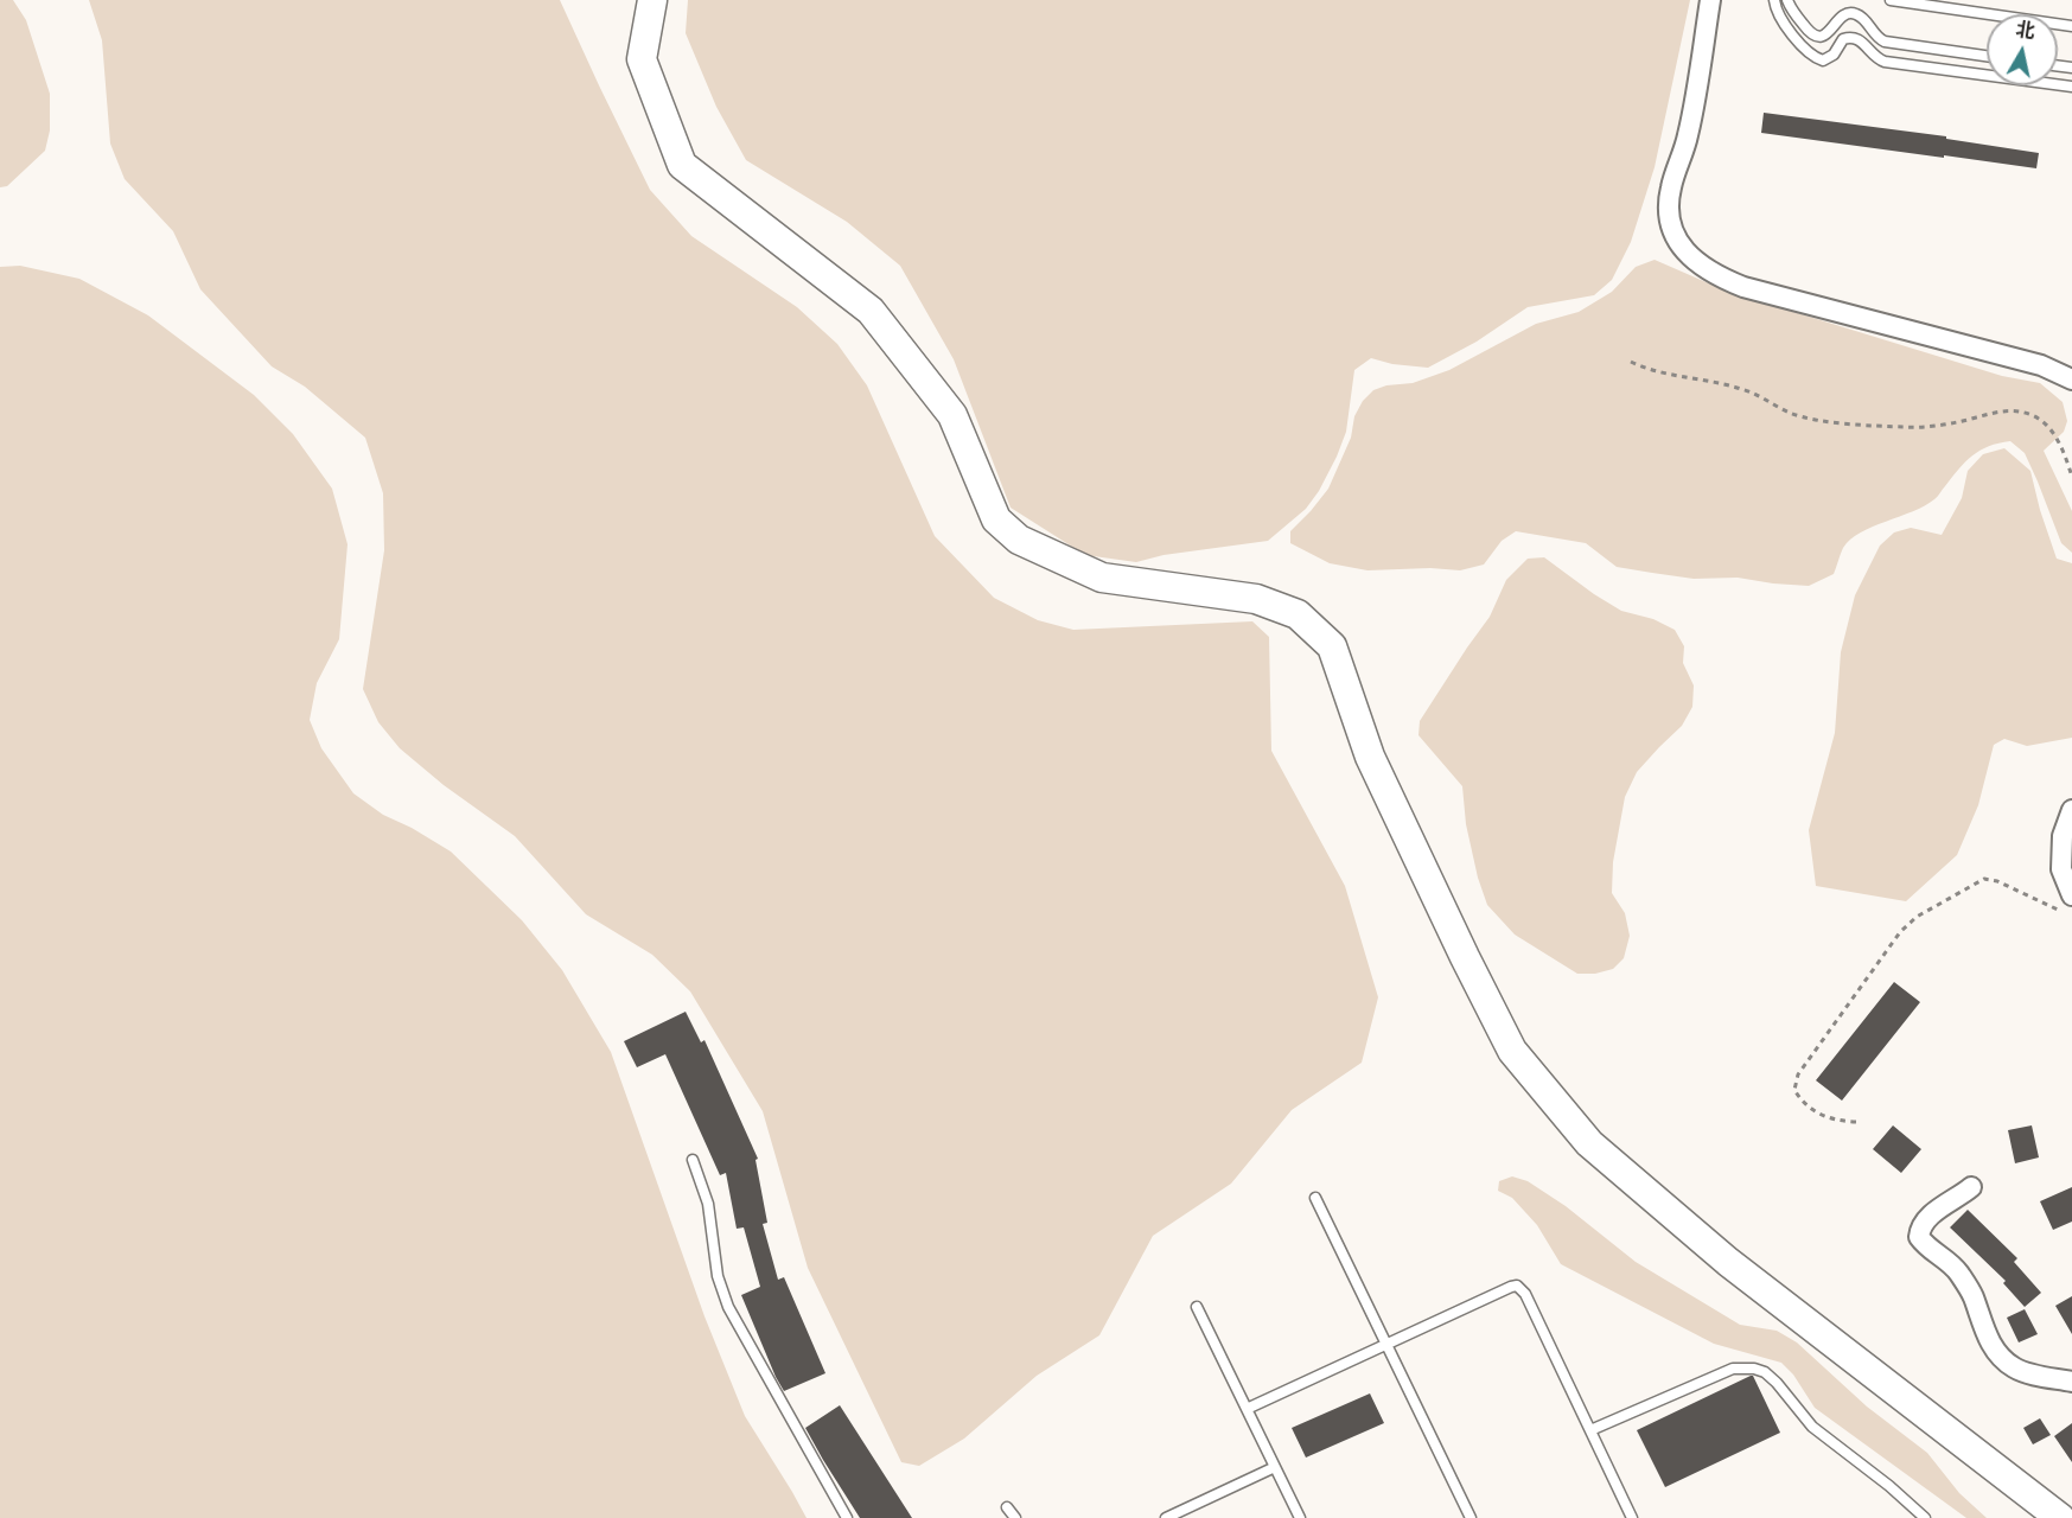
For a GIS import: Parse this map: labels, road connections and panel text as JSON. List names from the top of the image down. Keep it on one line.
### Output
{"north":"top"}
